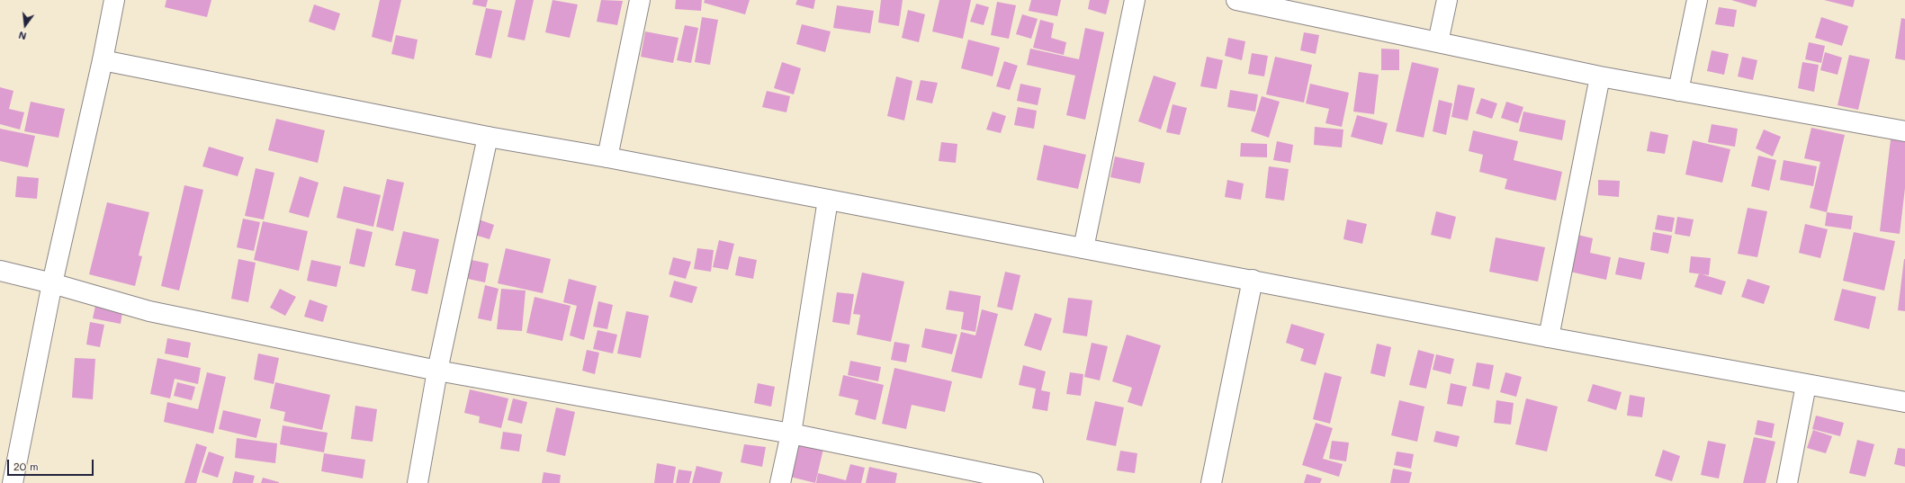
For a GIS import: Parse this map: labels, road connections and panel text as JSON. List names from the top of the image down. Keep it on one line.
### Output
{"scale_bar":"20 m","north":"bottom"}
